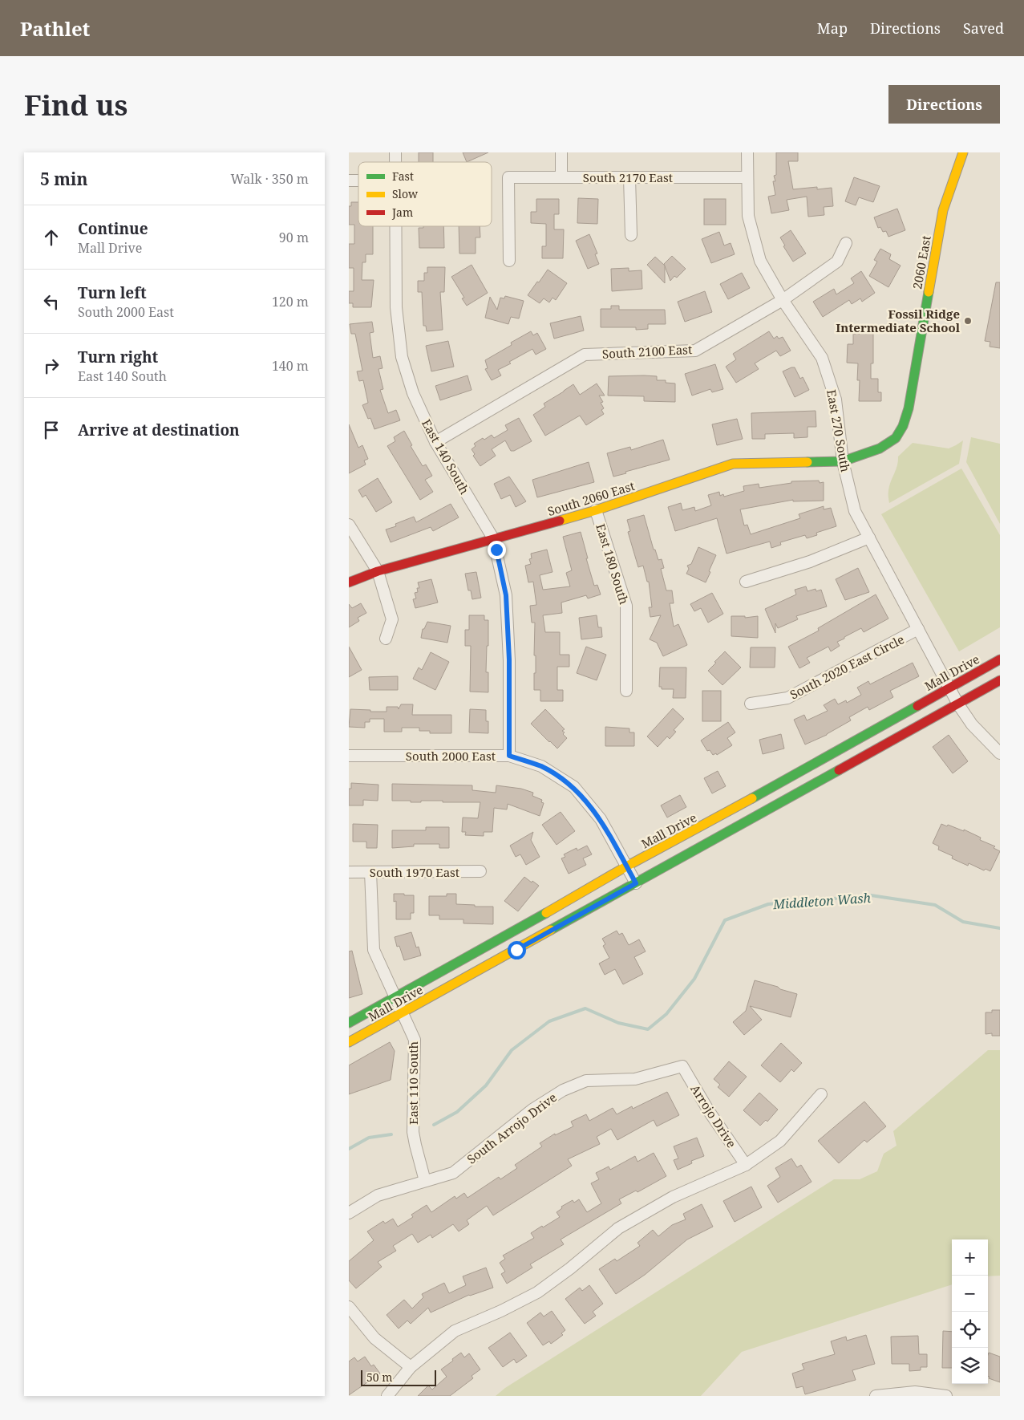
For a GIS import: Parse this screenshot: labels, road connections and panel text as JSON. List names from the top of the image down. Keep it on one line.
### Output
{"streets":{"main road":["2060 East","South 2060 East","Mall Drive"],"street":["South 2170 East","South 2100 East","East 270 South","East 140 South","East 180 South","South 2020 East Circle","South 2000 East","South 1970 East","East 110 South","Arrojo Drive","South Arrojo Drive"]},"crossings":[["South 2170 East","East 270 South"],["2060 East","East 270 South"],["2060 East","South 2060 East"],["South 2100 East","East 270 South"],["South 2100 East","East 140 South"],["East 270 South","South 2060 East"],["East 270 South","South 2020 East Circle"],["East 270 South","Mall Drive"],["East 140 South","South 2060 East"],["East 140 South","South 2000 East"],["South 2060 East","East 180 South"],["Mall Drive","South 2000 East"],["Mall Drive","East 110 South"],["South 1970 East","East 110 South"],["East 110 South","South Arrojo Drive"],["Arrojo Drive","South Arrojo Drive"]],"water":["Middleton Wash"],"places":["Fossil Ridge Intermediate School"],"legend":["Fast","Slow","Jam"],"scale_bar":"50 m","page":{"header":"Pathlet","nav":["Map","Directions","Saved"],"buttons":"Directions","title":"Find us","heading":["5 min","Walk · 350 m"],"list":[["Continue","Mall Drive","90 m"],["Turn left","South 2000 East","120 m"],["Turn right","East 140 South","140 m"],"Arrive at destination"],"map_buttons":["+","−"],"scale":"50 m"}}
